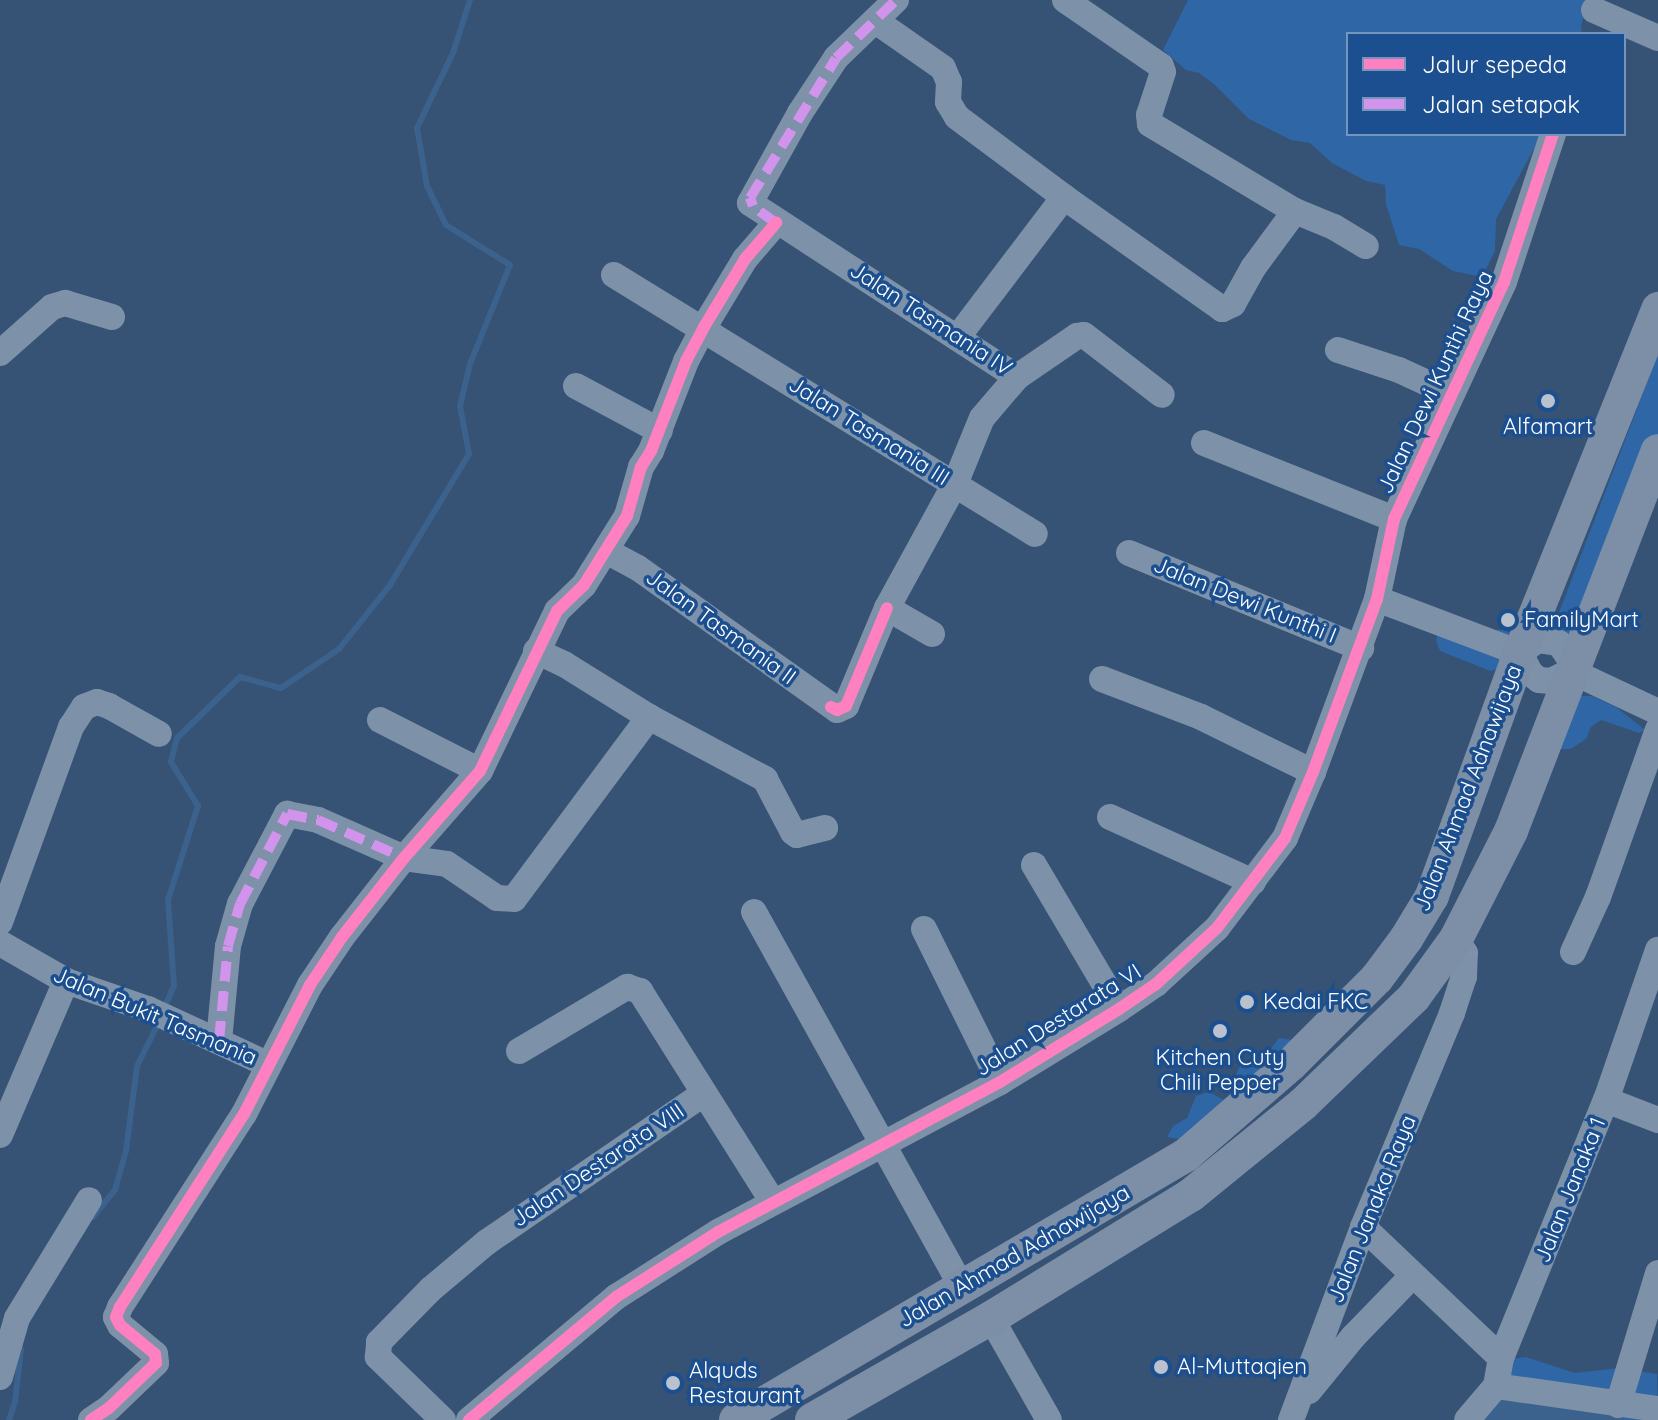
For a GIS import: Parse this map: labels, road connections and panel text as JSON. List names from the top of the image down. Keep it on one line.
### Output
{"streets":{"main road":["Jalan Ahmad Adnawijaya"],"street":["Jalan Tasmania IV","Jalan Dewi Kunthi Raya","Jalan Tasmania III","Jalan Dewi Kunthi I","Jalan Tasmania II","Jalan Bukit Tasmania","Jalan Destarata VI","Jalan Destarata VIII","Jalan Janaka 1","Jalan Janaka Raya"]},"crossings":[["Jalan Dewi Kunthi Raya","Jalan Dewi Kunthi I"],["Jalan Dewi Kunthi Raya","Jalan Destarata VI"],["Jalan Dewi Kunthi I","Jalan Destarata VI"],["Jalan Ahmad Adnawijaya","Jalan Janaka Raya"]],"places":["Alfamart","FamilyMart","Kedai FKC","Kitchen Cuty Chili Pepper","Al-Muttaqien","Alquds Restaurant"],"legend":["Jalur sepeda","Jalan setapak"]}
